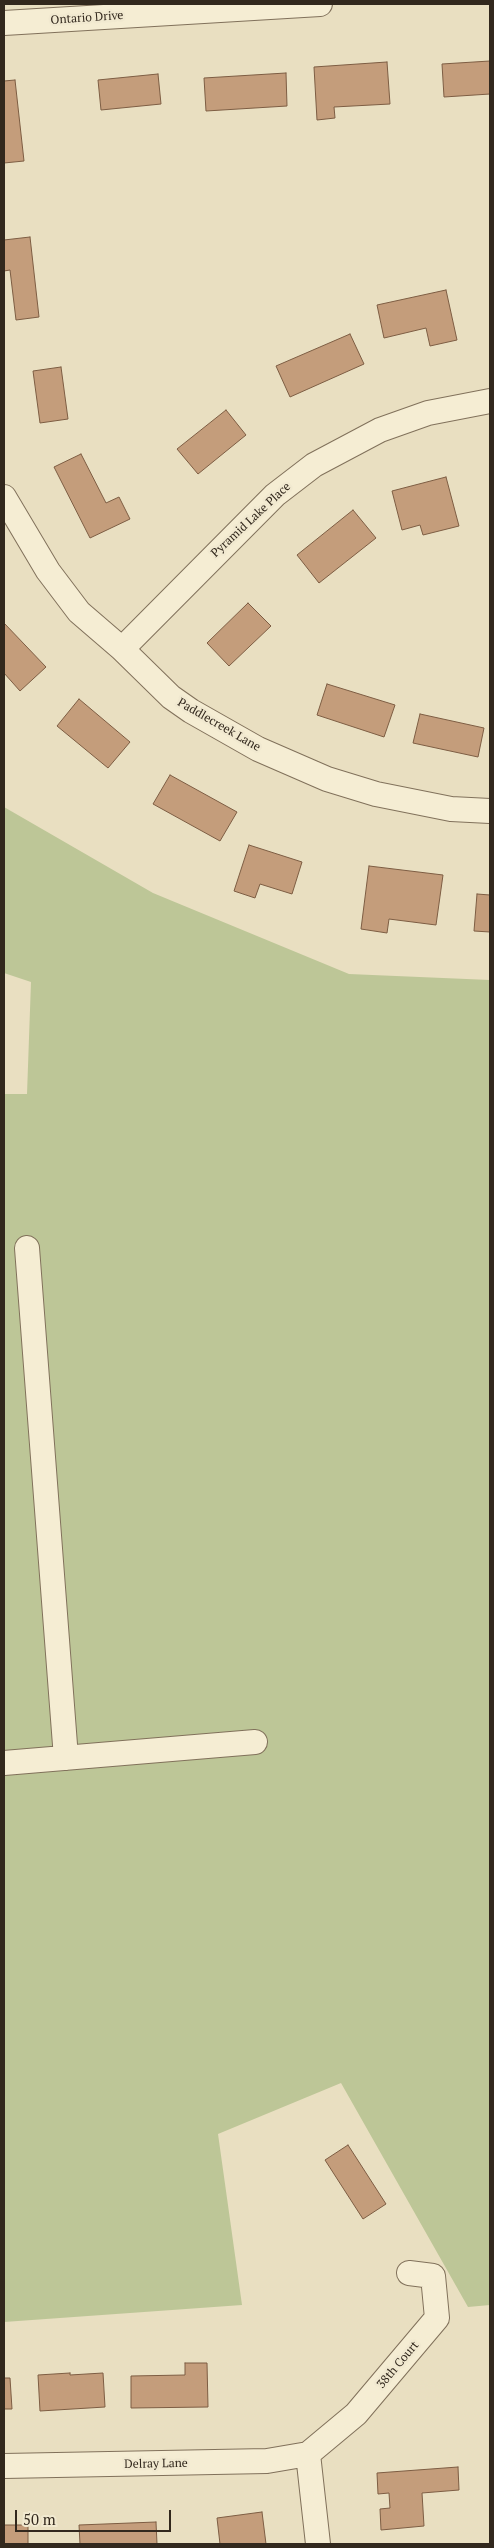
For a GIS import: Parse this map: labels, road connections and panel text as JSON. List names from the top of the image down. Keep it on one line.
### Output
{"streets":{"street":["Ontario Drive","Pyramid Lake Place","Paddlecreek Lane","38th Court","Delray Lane"]},"crossings":[["Pyramid Lake Place","Paddlecreek Lane"],["38th Court","Delray Lane"]],"scale_bar":"50 m"}
